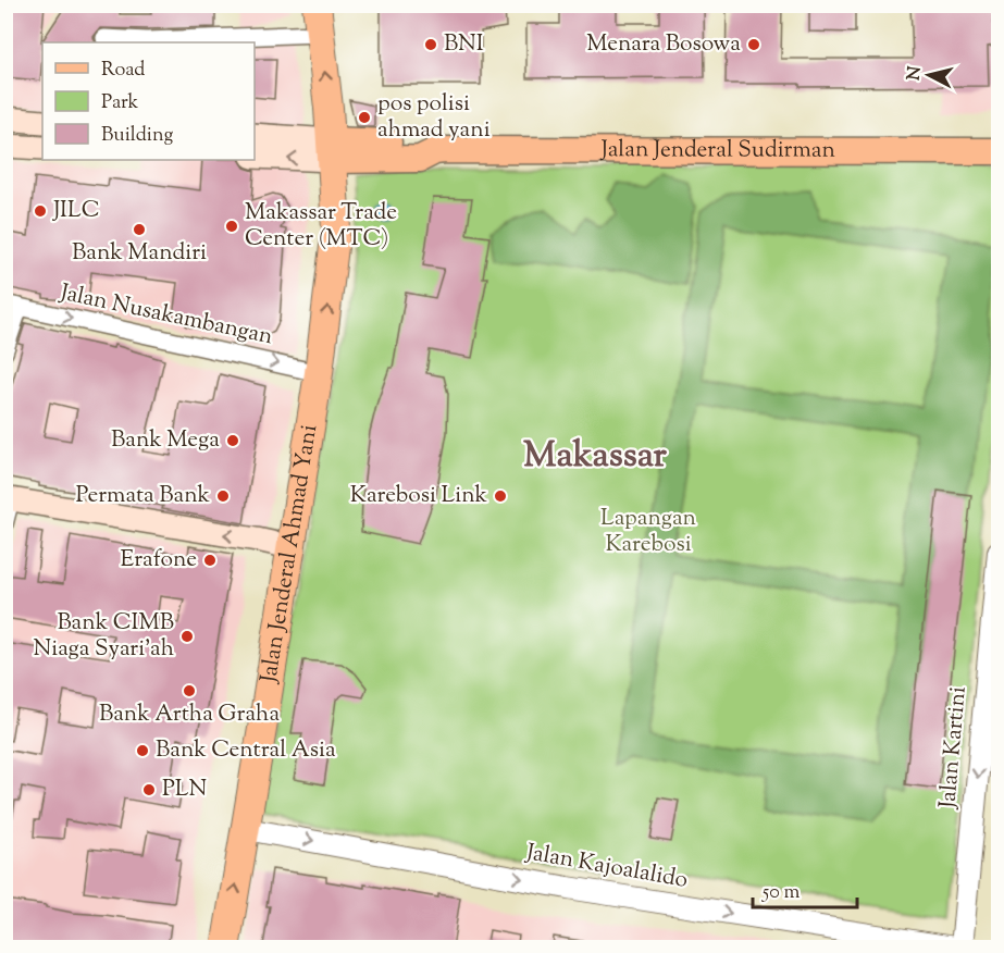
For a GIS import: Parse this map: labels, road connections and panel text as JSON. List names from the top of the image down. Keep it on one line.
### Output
{"streets":{"highway":["Jalan Jenderal Ahmad Yani"],"main road":["Jalan Jenderal Sudirman"],"street":["Jalan Nusakambangan","Jalan Kartini","Jalan Kajoalalido"]},"crossings":[["Jalan Jenderal Sudirman","Jalan Jenderal Ahmad Yani"],["Jalan Nusakambangan","Jalan Jenderal Ahmad Yani"],["Jalan Jenderal Ahmad Yani","Jalan Kajoalalido"],["Jalan Kartini","Jalan Kajoalalido"]],"one_way":["Jalan Nusakambangan","Jalan Jenderal Ahmad Yani","Jalan Kartini","Jalan Kajoalalido"],"districts":["Makassar"],"parks":["Lapangan Karebosi"],"places":["BNI","Menara Bosowa","pos polisi ahmad yani","JILC","Makassar Trade Center (MTC)","Bank Mandiri","Bank Mega","Permata Bank","Karebosi Link","Erafone","Bank CIMB Niaga Syari'ah","Bank Artha Graha","Bank Central Asia","PLN"],"legend":["Road","Park","Building"],"scale_bar":"50 m","north":"left"}
